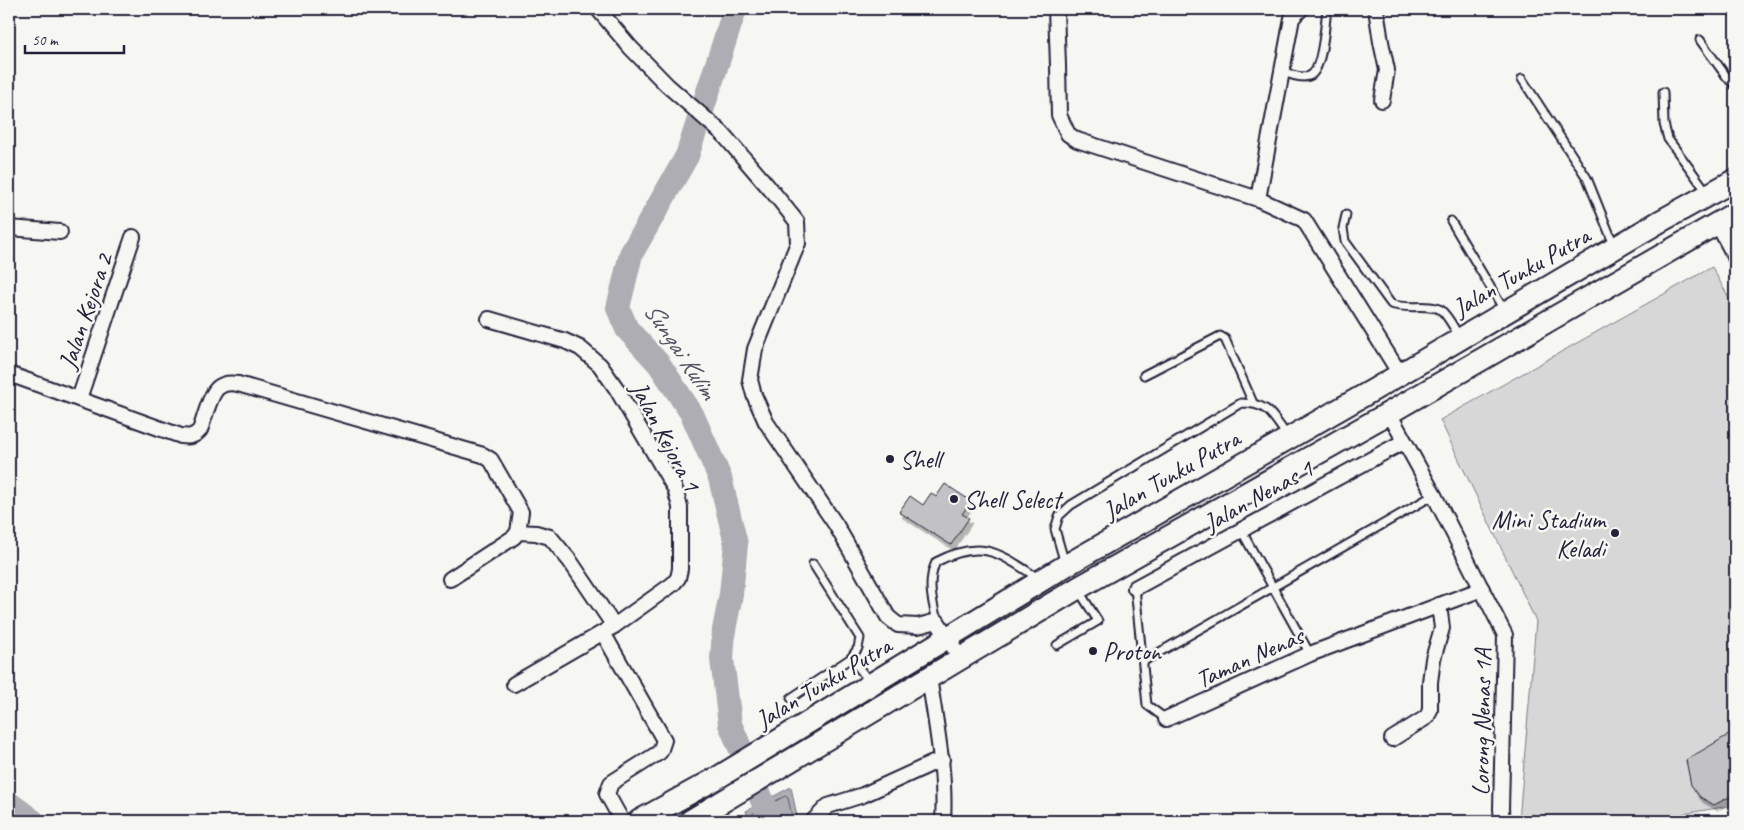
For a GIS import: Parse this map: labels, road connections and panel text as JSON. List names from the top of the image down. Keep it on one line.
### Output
{"streets":{"main road":["Jalan Tunku Putra"],"street":["Jalan Kejora 2","Jalan Kejora 1","Jalan Nenas 1","Taman Nenas","Lorong Nenas 1A"]},"crossings":[["Jalan Tunku Putra","Lorong Nenas 1A"],["Jalan Nenas 1","Taman Nenas"],["Jalan Nenas 1","Lorong Nenas 1A"],["Taman Nenas","Lorong Nenas 1A"]],"water":["Sungai Kulim"],"places":["Shell","Shell Select","Mini Stadium Keladi","Proton"],"scale_bar":"50 m"}
